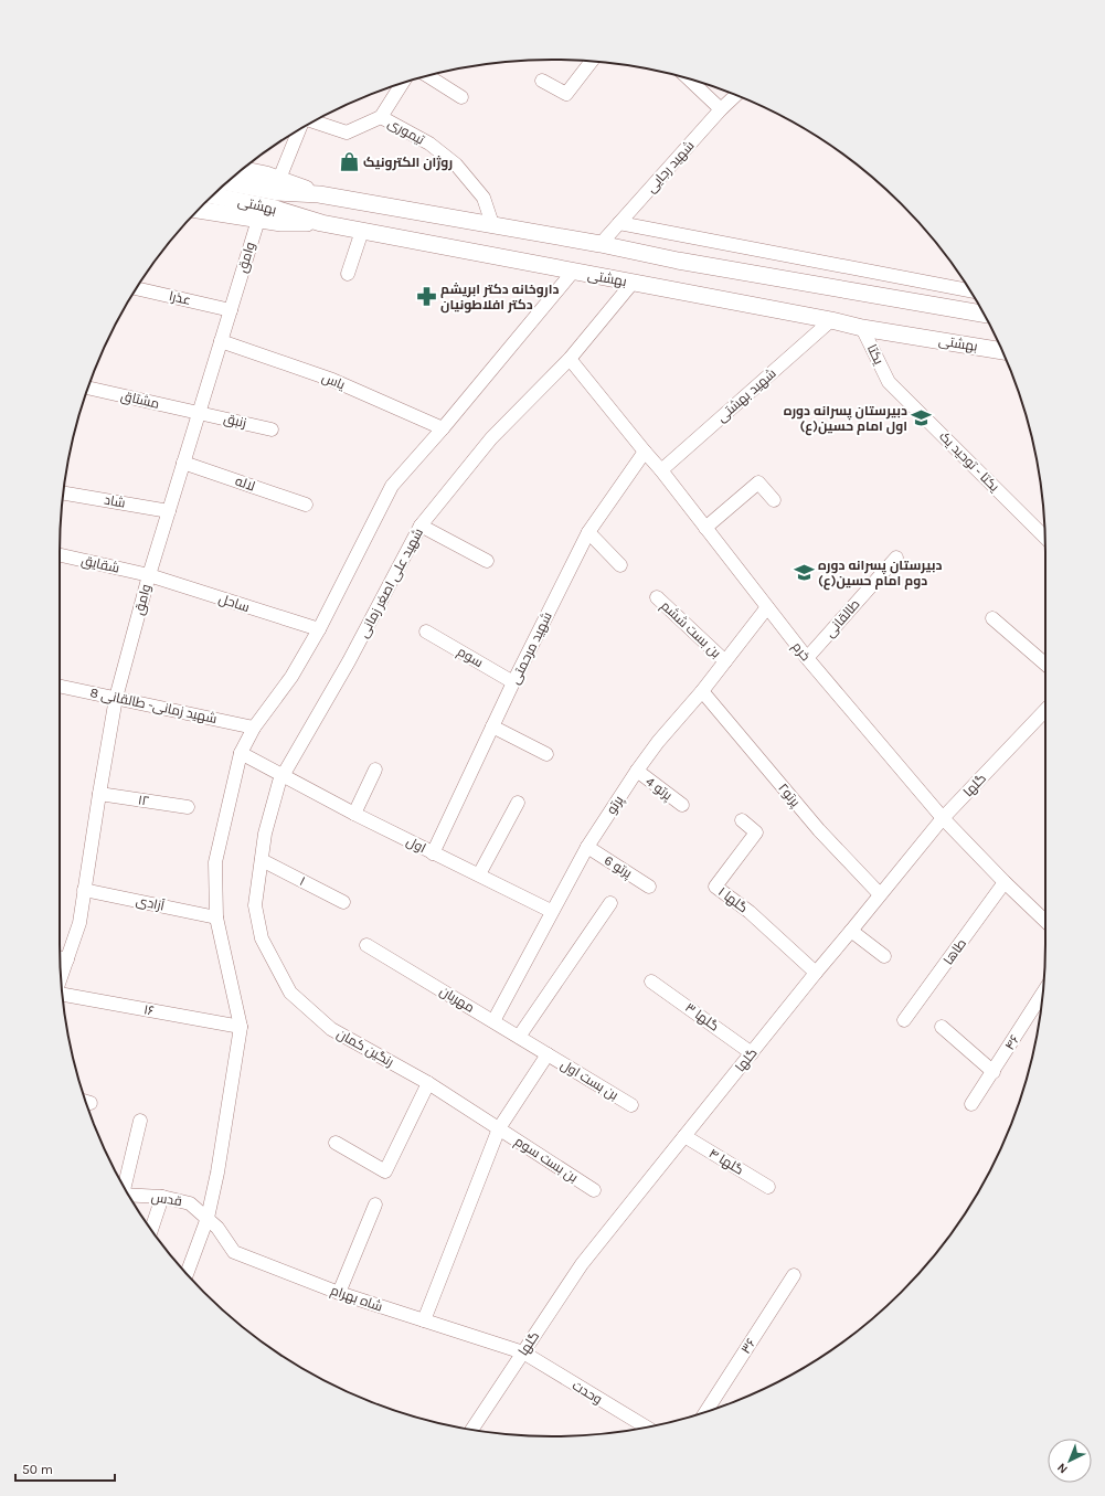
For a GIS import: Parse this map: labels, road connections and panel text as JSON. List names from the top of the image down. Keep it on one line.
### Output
{"streets":{"main road":["بهشتی"],"street":["تیموری","شهید رجایی","وامق","عذرا","یکتا","یاس","شهید بهشتی","مشتاق","زنبق","یکتا - توحید یک","لاله","شاد","شقایق","شهید علی اصغر زمانی","ساحل","طالقانی","بن بست ششم","شهید مرحمتی","خرم","سوم","شهید زمانی- طالقانی 8","گلها","پرتو 4","پرتو۲","۱۲","پرتو","اول","پرتو 6","۱","گلها ۱","آزادی","طاها","مهربان","۱۶","گلها ۳","۴۶","رنگین کمان","بن بست اول","بن بست سوم","گلها ۴","قدس","شاه بهرام","۳۶","وحدت"]},"crossings":[["تیموری","بهشتی"],["شهید رجایی","بهشتی"],["بهشتی","یکتا"],["بهشتی","شهید بهشتی"],["بهشتی","شهید علی اصغر زمانی"],["وامق","عذرا"],["وامق","یاس"],["وامق","مشتاق"],["وامق","زنبق"],["وامق","لاله"],["وامق","شاد"],["وامق","شقایق"],["وامق","ساحل"],["وامق","شهید زمانی- طالقانی 8"],["وامق","۱۲"],["وامق","آزادی"],["یکتا","یکتا - توحید یک"],["شهید بهشتی","خرم"],["مشتاق","زنبق"],["شقایق","ساحل"],["شهید علی اصغر زمانی","خرم"],["شهید علی اصغر زمانی","اول"],["شهید علی اصغر زمانی","۱"],["شهید علی اصغر زمانی","رنگین کمان"],["طالقانی","خرم"],["بن بست ششم","پرتو"],["شهید مرحمتی","خرم"],["شهید مرحمتی","سوم"],["شهید مرحمتی","اول"],["خرم","گلها"],["خرم","پرتو"],["خرم","طاها"],["گلها","پرتو۲"],["گلها","گلها ۱"],["گلها","گلها ۳"],["گلها","گلها ۴"],["گلها","شاه بهرام"],["گلها","وحدت"],["پرتو 4","پرتو"],["پرتو۲","پرتو"],["پرتو","اول"],["پرتو","پرتو 6"],["پرتو","مهربان"],["مهربان","بن بست اول"],["رنگین کمان","بن بست سوم"],["قدس","شاه بهرام"],["شاه بهرام","وحدت"]],"places":{"shop":["روژان الکترونیک"],"pharmacy":["داروخانه دکتر ابریشم دکتر افلاطونیان"],"school or university":["دبیرستان پسرانه دوره اول امام حسین(ع)","دبیرستان پسرانه دوره دوم امام حسین(ع)"]},"scale_bar":"50 m","north":"bottom left"}
